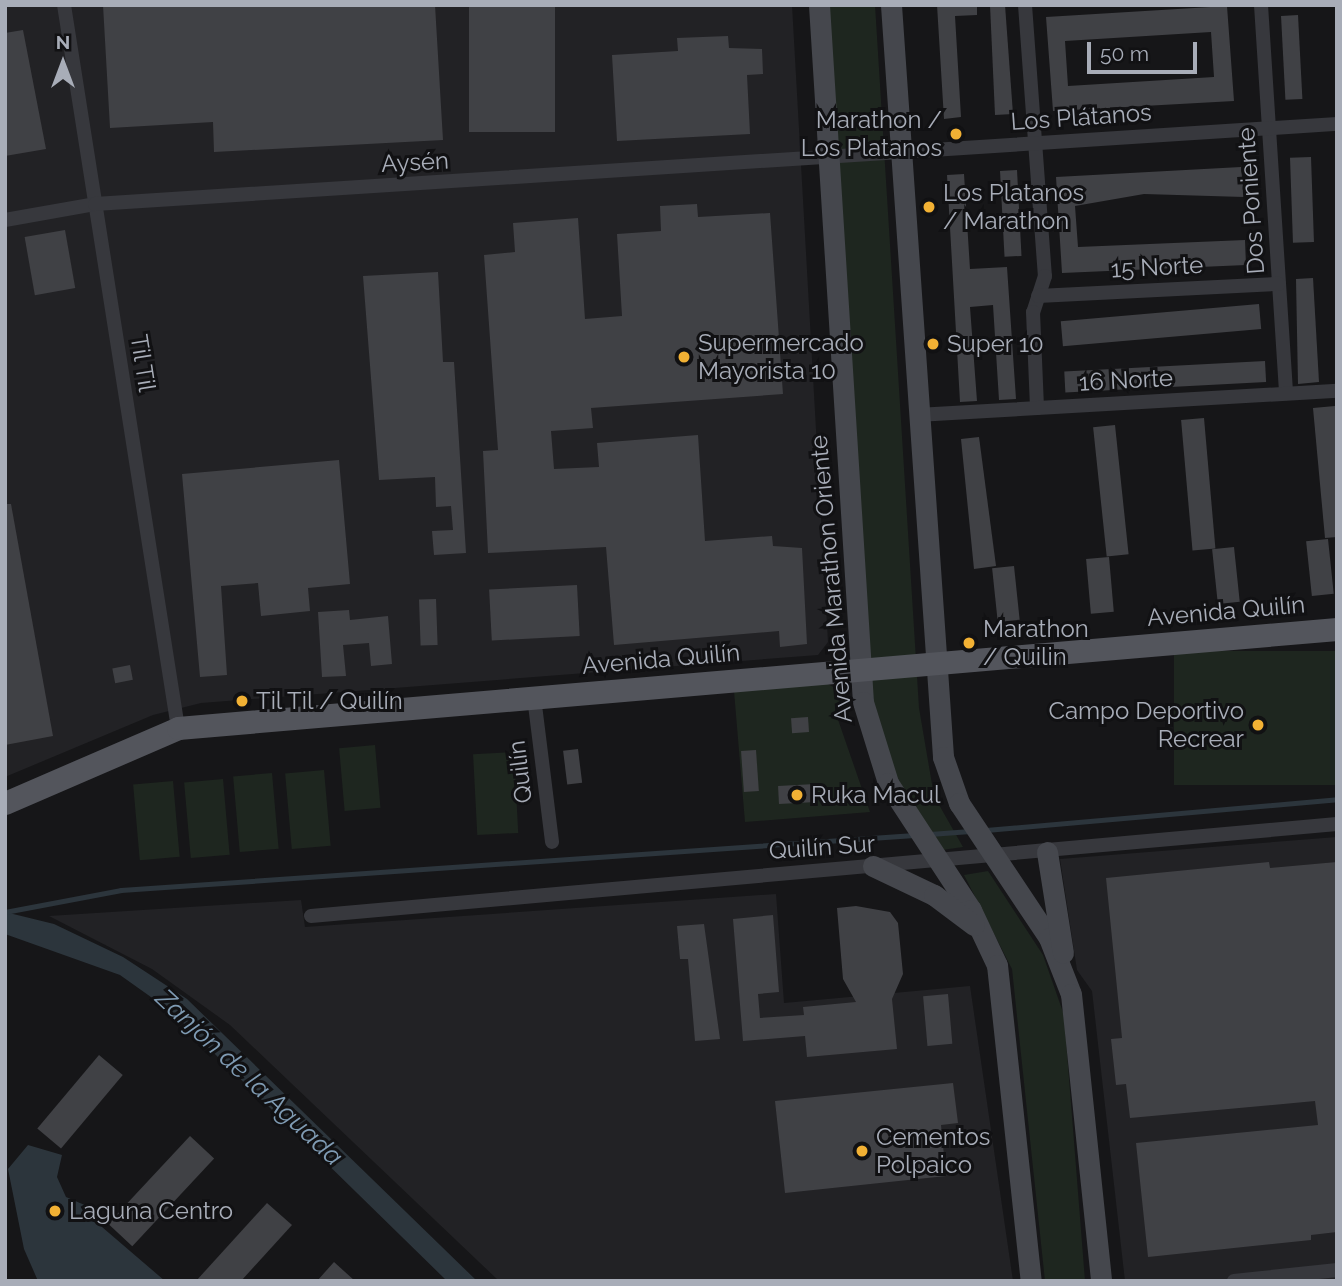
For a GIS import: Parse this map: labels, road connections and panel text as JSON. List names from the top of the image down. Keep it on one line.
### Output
{"streets":{"main road":["Avenida Marathon Oriente","Avenida Quilín"],"street":["Los Plátanos","Aysén","Dos Poniente","15 Norte","Til Til","16 Norte","Quilín","Quilín Sur"]},"crossings":[["Los Plátanos","Aysén"],["Los Plátanos","Dos Poniente"],["Los Plátanos","Avenida Marathon Oriente"],["Aysén","Til Til"],["Aysén","Avenida Marathon Oriente"],["Dos Poniente","15 Norte"],["Dos Poniente","16 Norte"],["Til Til","Avenida Quilín"],["Avenida Marathon Oriente","Avenida Quilín"],["Avenida Marathon Oriente","Quilín Sur"],["Avenida Quilín","Quilín"]],"water":["Zanjón de la Aguada"],"places":["Marathon / Los Platanos","Los Platanos / Marathon","Super 10","Supermercado Mayorista 10","Marathon / Quilin","Til Til / Quilín","Campo Deportivo Recrear","Ruka Macul","Cementos Polpaico","Laguna Centro"],"scale_bar":"50 m","north":"top"}
